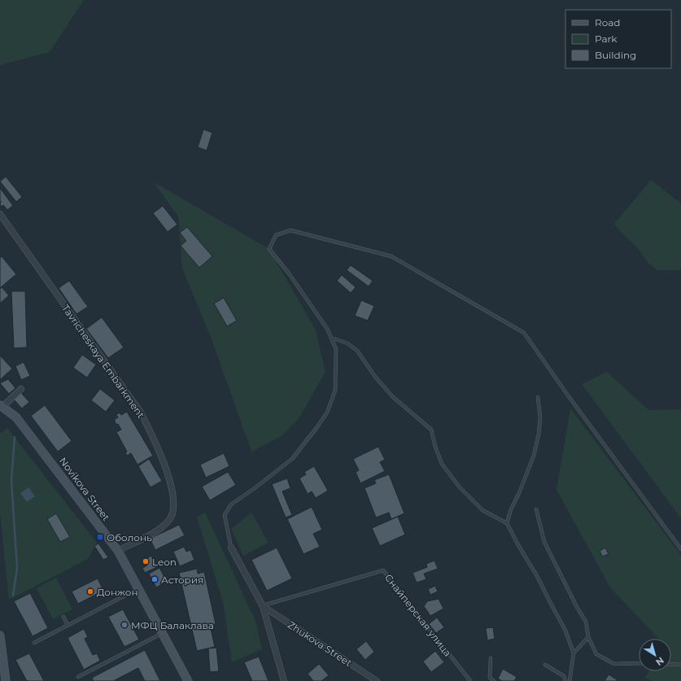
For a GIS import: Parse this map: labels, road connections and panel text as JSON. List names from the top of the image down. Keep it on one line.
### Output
{"streets":{"main road":["Novikova Street"],"street":["Tavricheskaya Embarkment","Zhukova Street"],"lane":["Снайперская улица"]},"crossings":[["Tavricheskaya Embarkment","Novikova Street"],["Снайперская улица","Zhukova Street"]],"places":{"transit":["Оболонь"],"other":["Leon","Астория","Донжон","МФЦ Балаклава"]},"legend":["Road","Park","Building"],"north":"bottom right"}
